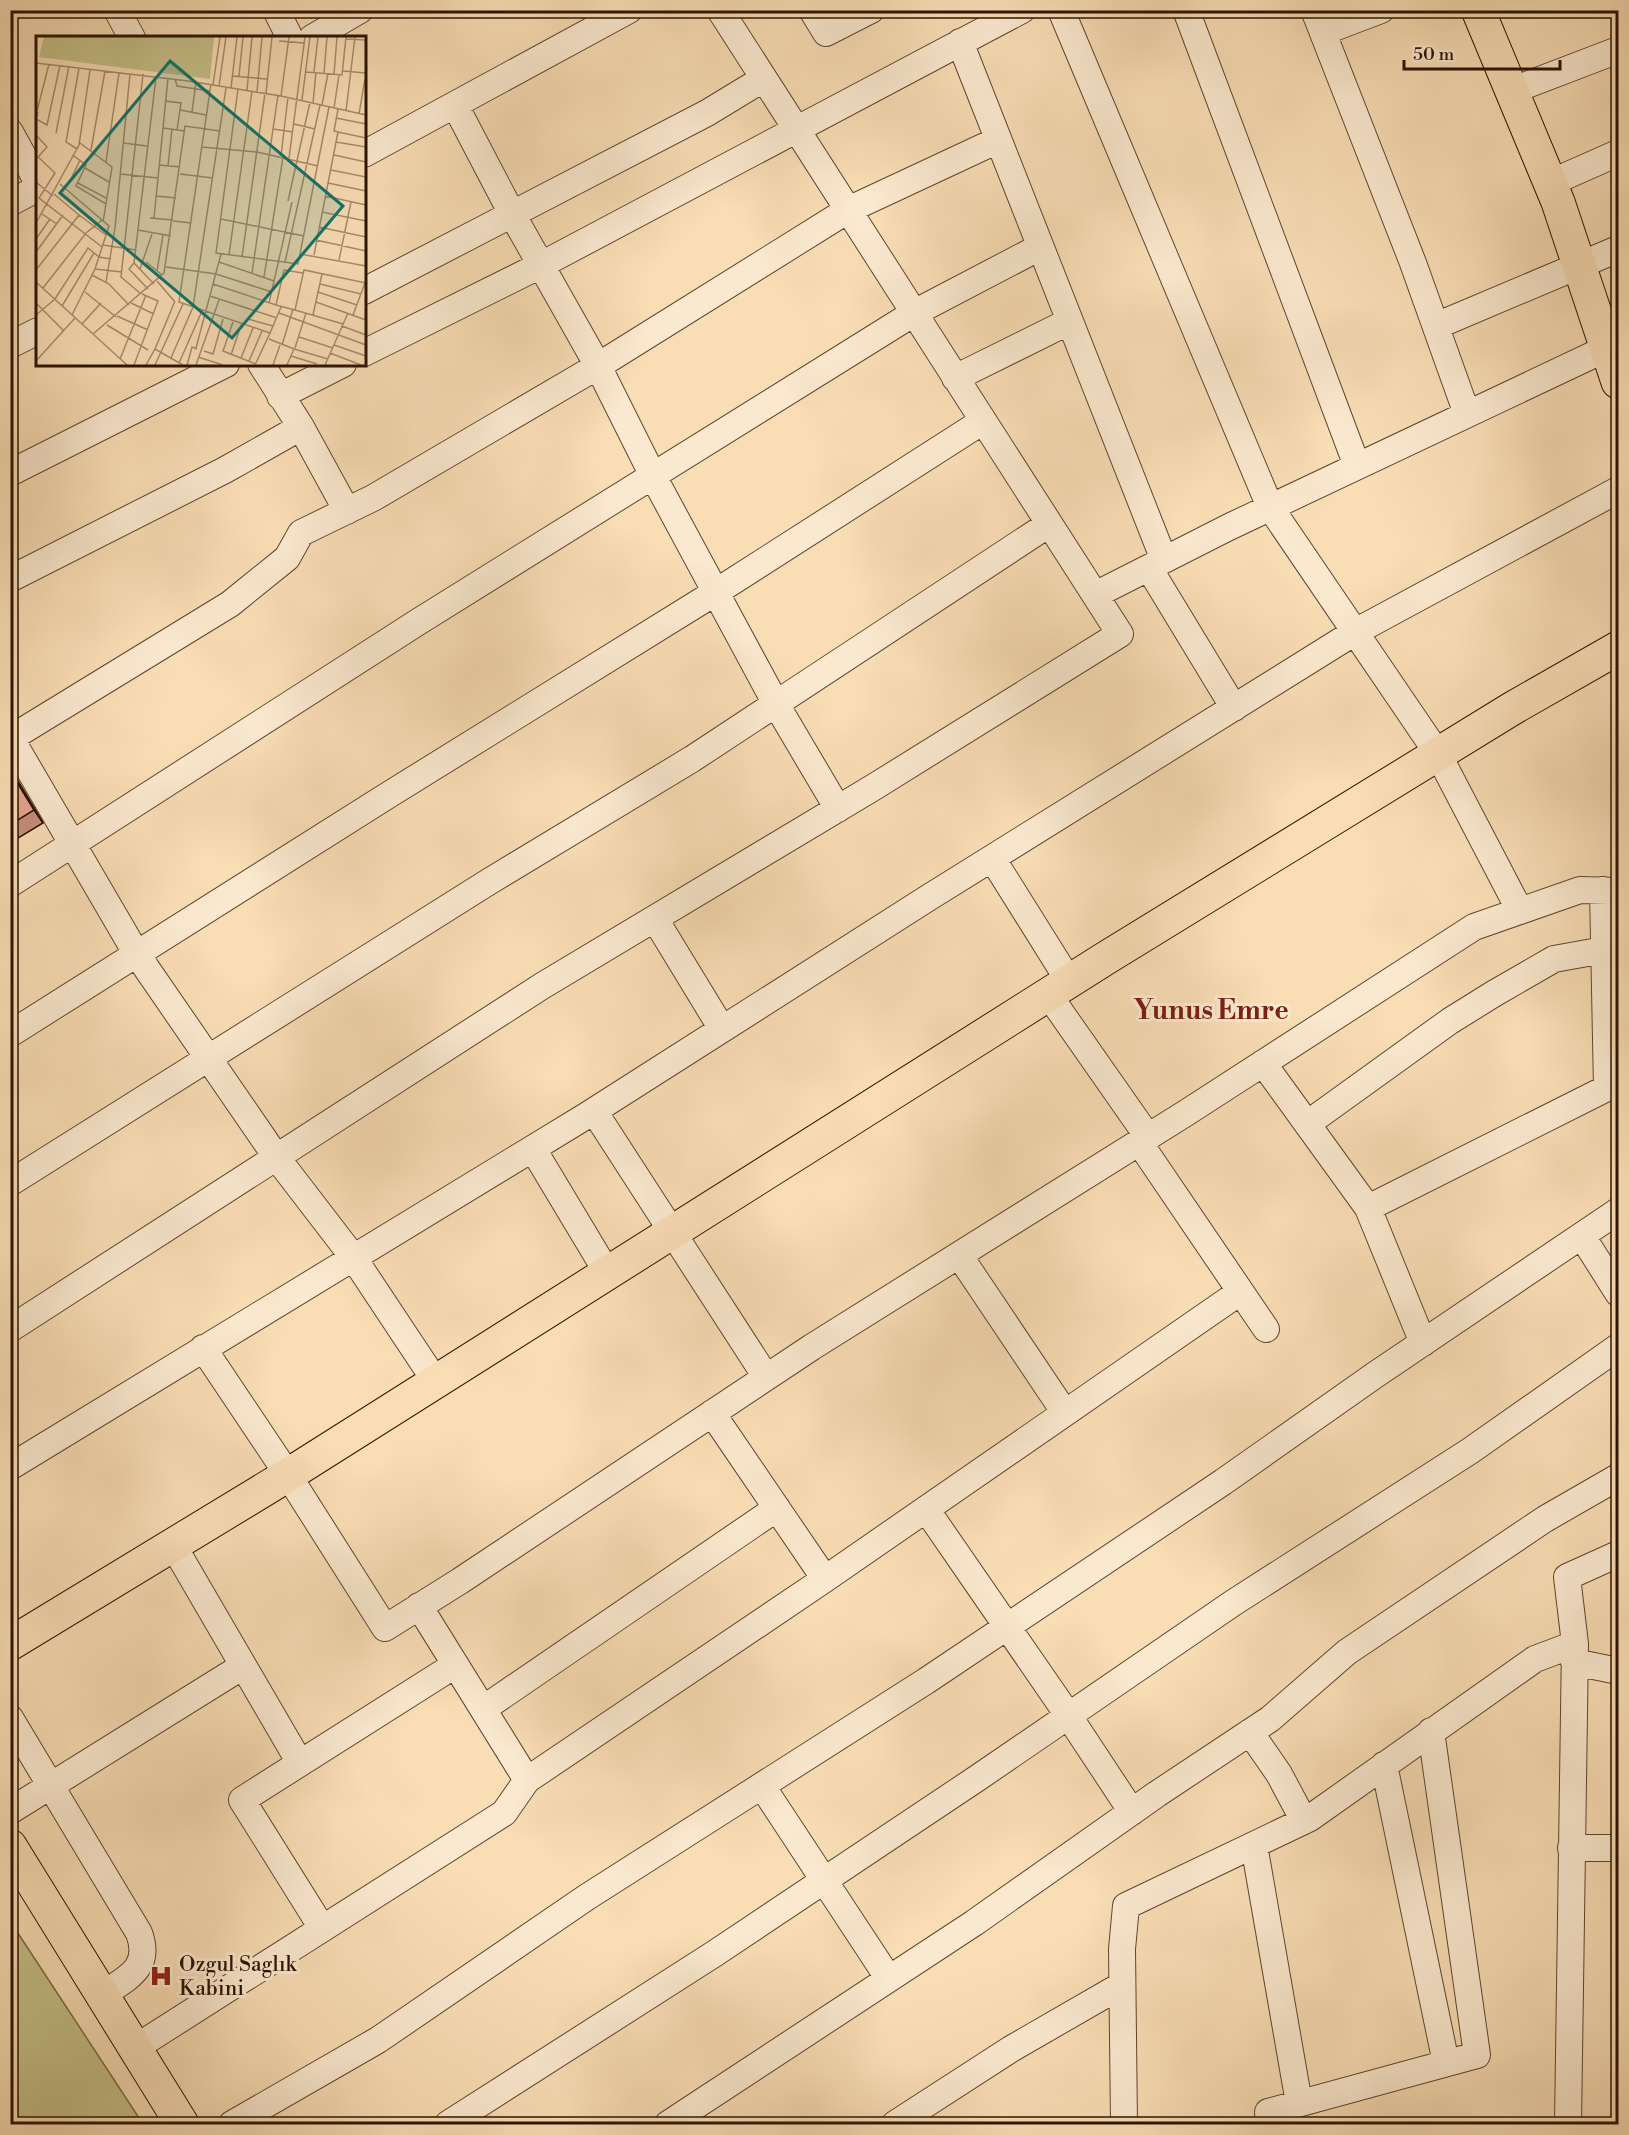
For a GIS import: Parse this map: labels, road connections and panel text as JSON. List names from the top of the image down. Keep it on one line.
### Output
{"districts":["Yunus Emre"],"places":{"hospital":["Ozgul Saglık Kabini"]},"scale_bar":"50 m"}
